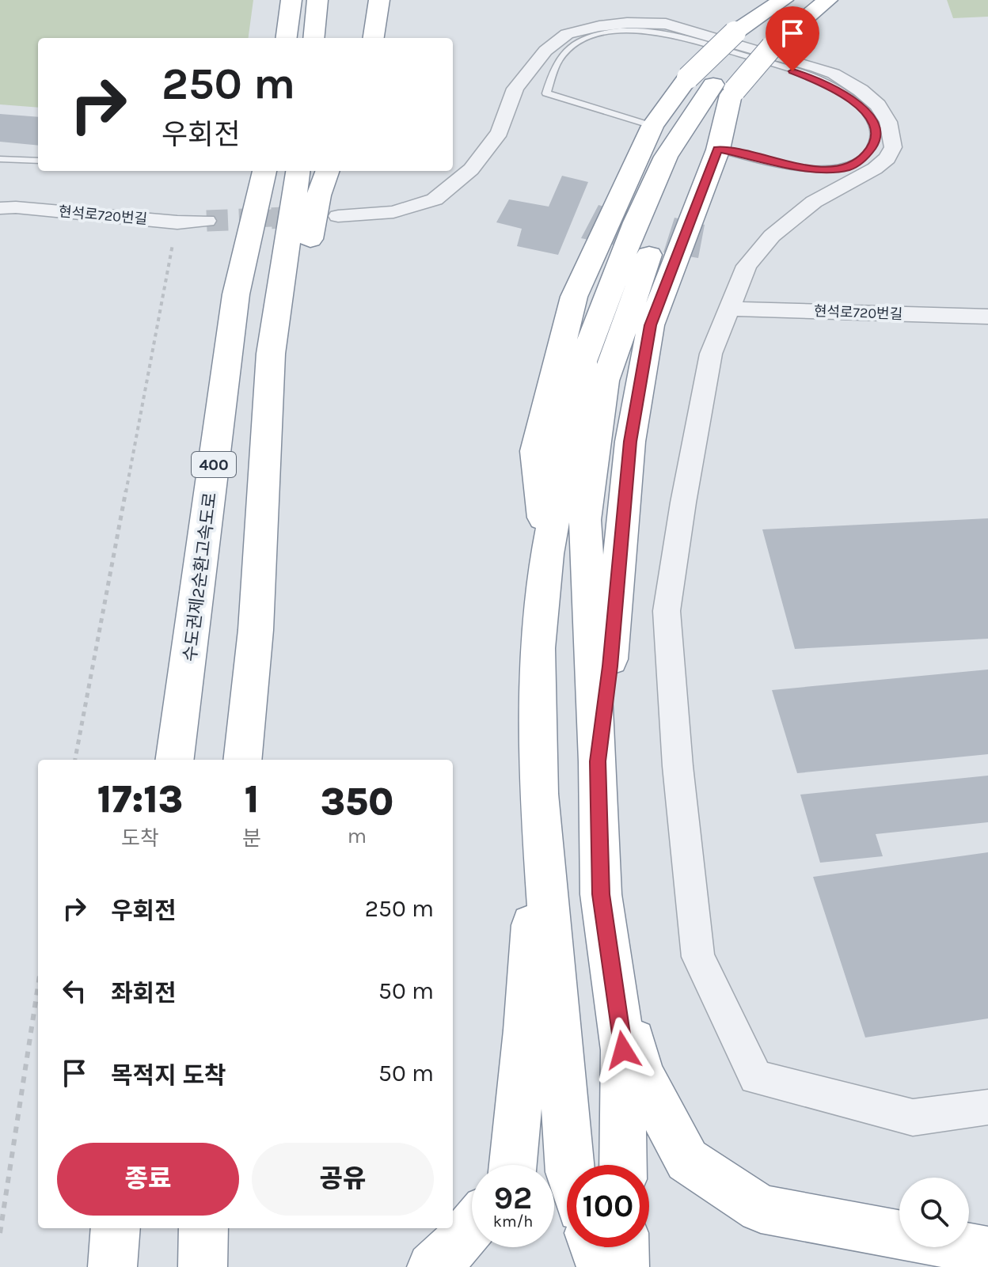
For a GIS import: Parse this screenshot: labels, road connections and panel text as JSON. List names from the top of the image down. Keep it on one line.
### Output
{"streets":{"highway":["400","수도권제2순환고속도로"],"street":["현석로720번길"]},"page":{"turn":["250 m","우회전"],"eta":["17:13","도착","1","분","350","m"],"list":[{"name":"우회전","value":"250 m"},{"name":"좌회전","value":"50 m"},{"name":"목적지 도착","value":"50 m"}],"buttons":["종료","공유"],"speed":"92 km/h","limit":"100"}}
